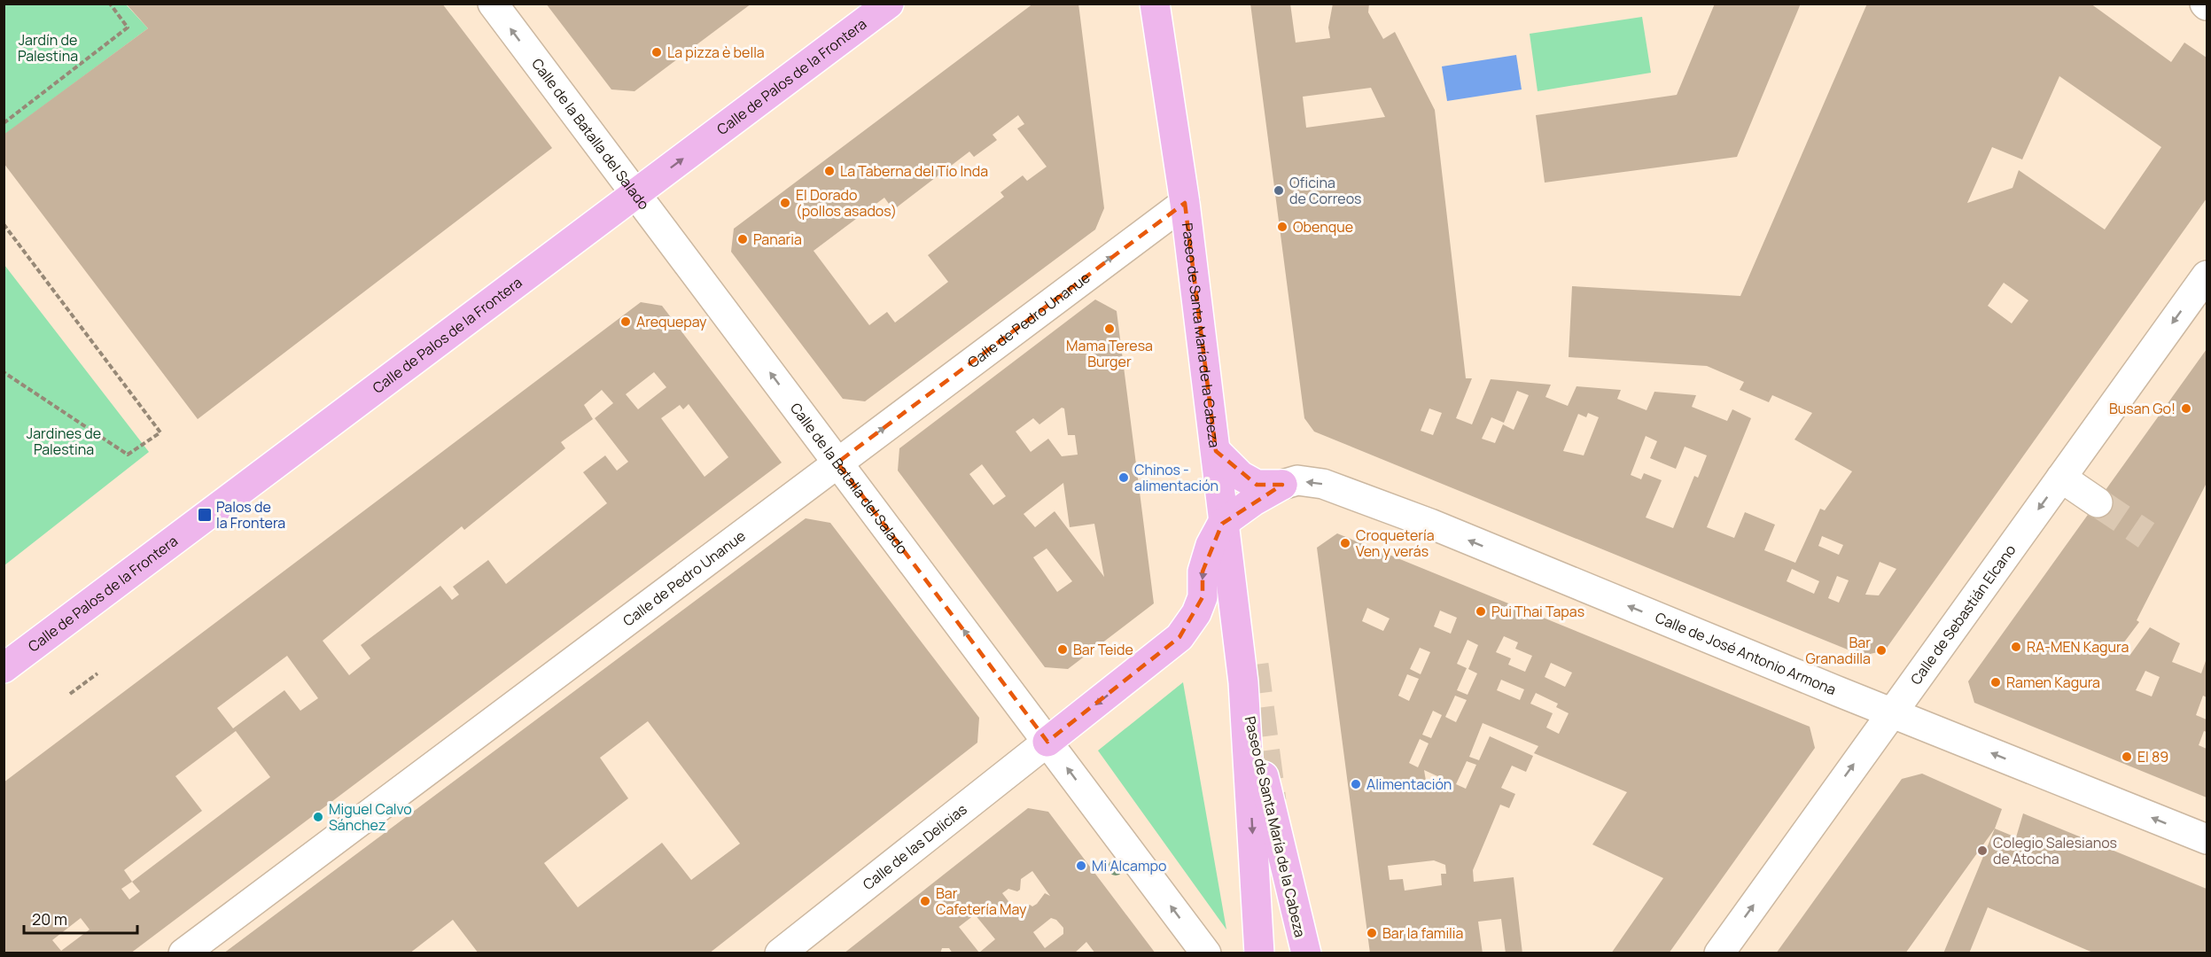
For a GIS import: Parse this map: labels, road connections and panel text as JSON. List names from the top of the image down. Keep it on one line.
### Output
{"streets":{"main road":["Calle de Palos de la Frontera","Paseo de Santa María de la Cabeza"],"street":["Calle de la Batalla del Salado","Calle de Pedro Unanue","Calle de Sebastián Elcano","Calle de José Antonio Armona","Calle de las Delicias"]},"crossings":[["Calle de Palos de la Frontera","Calle de la Batalla del Salado"],["Calle de la Batalla del Salado","Calle de Pedro Unanue"],["Calle de la Batalla del Salado","Calle de las Delicias"],["Calle de Pedro Unanue","Paseo de Santa María de la Cabeza"],["Calle de Sebastián Elcano","Calle de José Antonio Armona"]],"one_way":["Calle de la Batalla del Salado","Calle de José Antonio Armona"],"parks":["Jardín de Palestina","Jardines de Palestina"],"places":{"other":["La pizza è bella","La Taberna del Tío Inda","Oficina de Correos","El Dorado (pollos asados)","Obenque","Panaria","Arequepay","Mama Teresa Burger","Busan Go!","Chinos - alimentación","Croquetería Ven y verás","Pui Thai Tapas","RA-MEN Kagura","Bar Teide","Bar Granadilla","Ramen Kagura","El 89","Alimentación","Miguel Calvo Sánchez","Colegio Salesianos de Atocha","Mi Alcampo","Bar Cafetería May","Bar la familia"],"transit":["Palos de la Frontera"]},"scale_bar":"20 m"}
